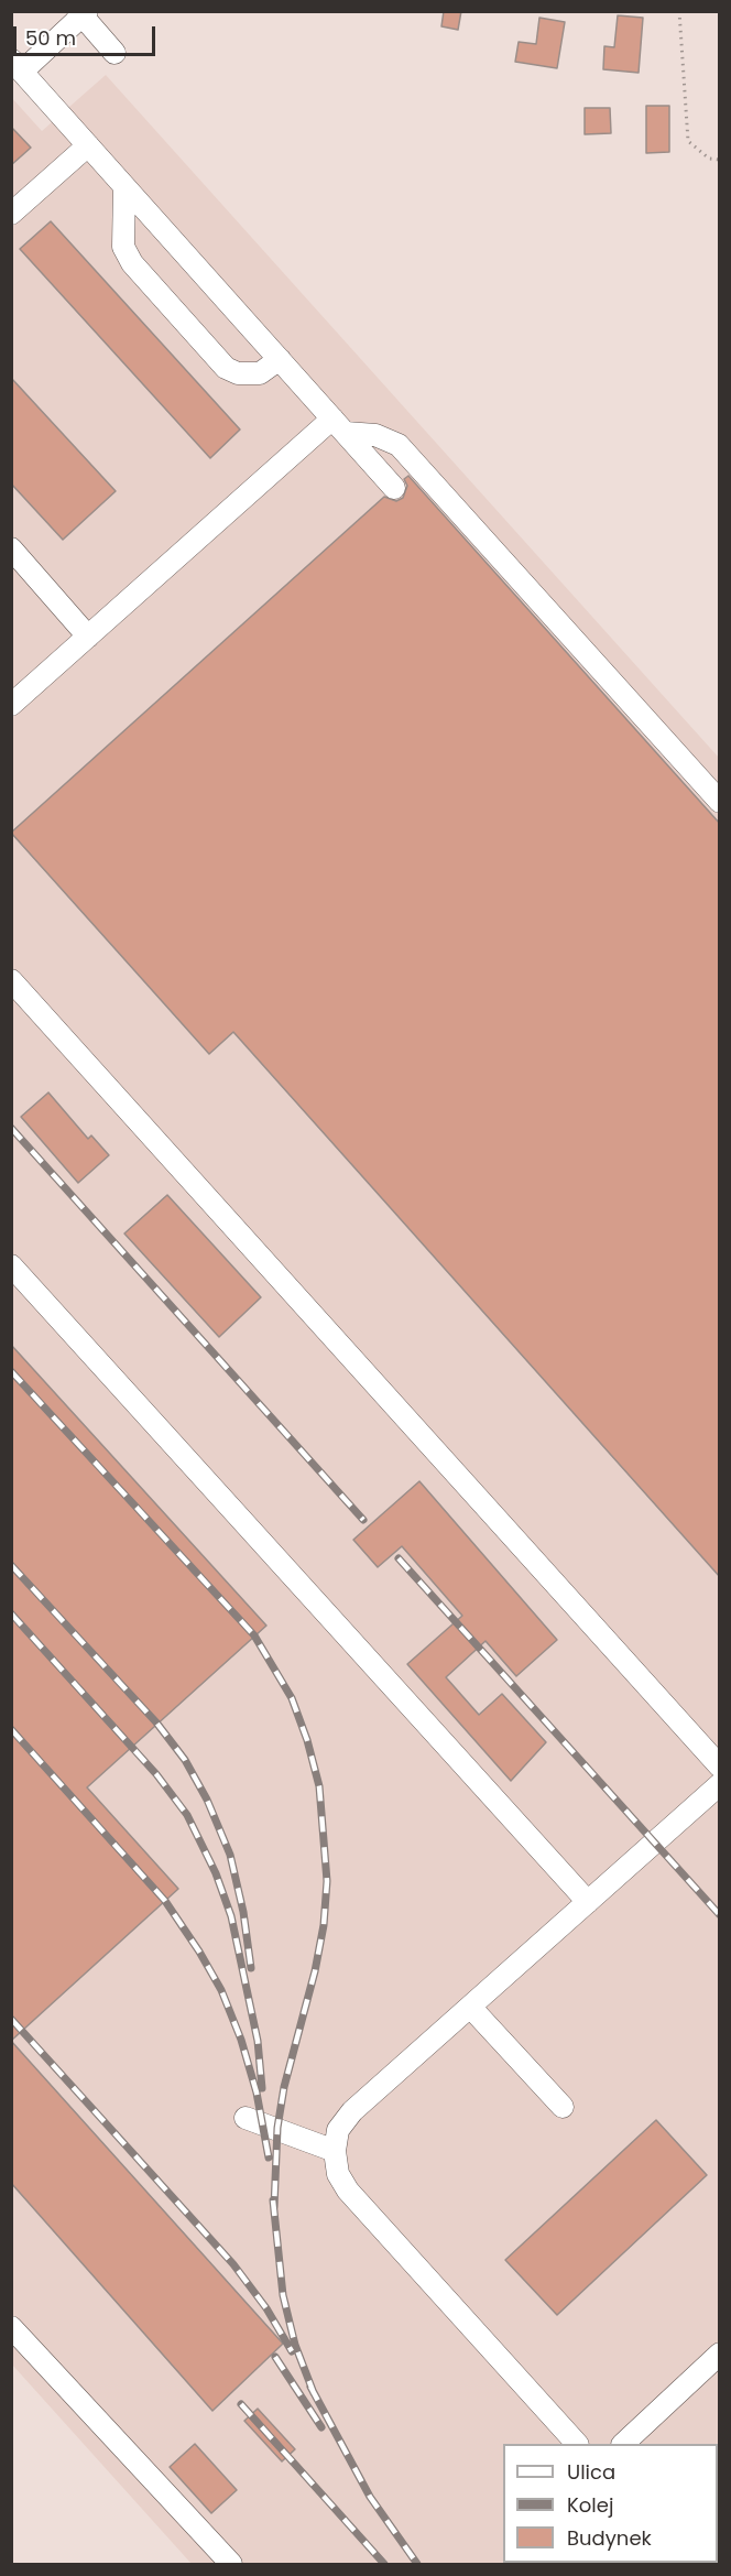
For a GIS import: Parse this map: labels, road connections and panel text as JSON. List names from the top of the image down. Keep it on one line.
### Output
{"legend":["Ulica","Kolej","Budynek"],"scale_bar":"50 m"}
